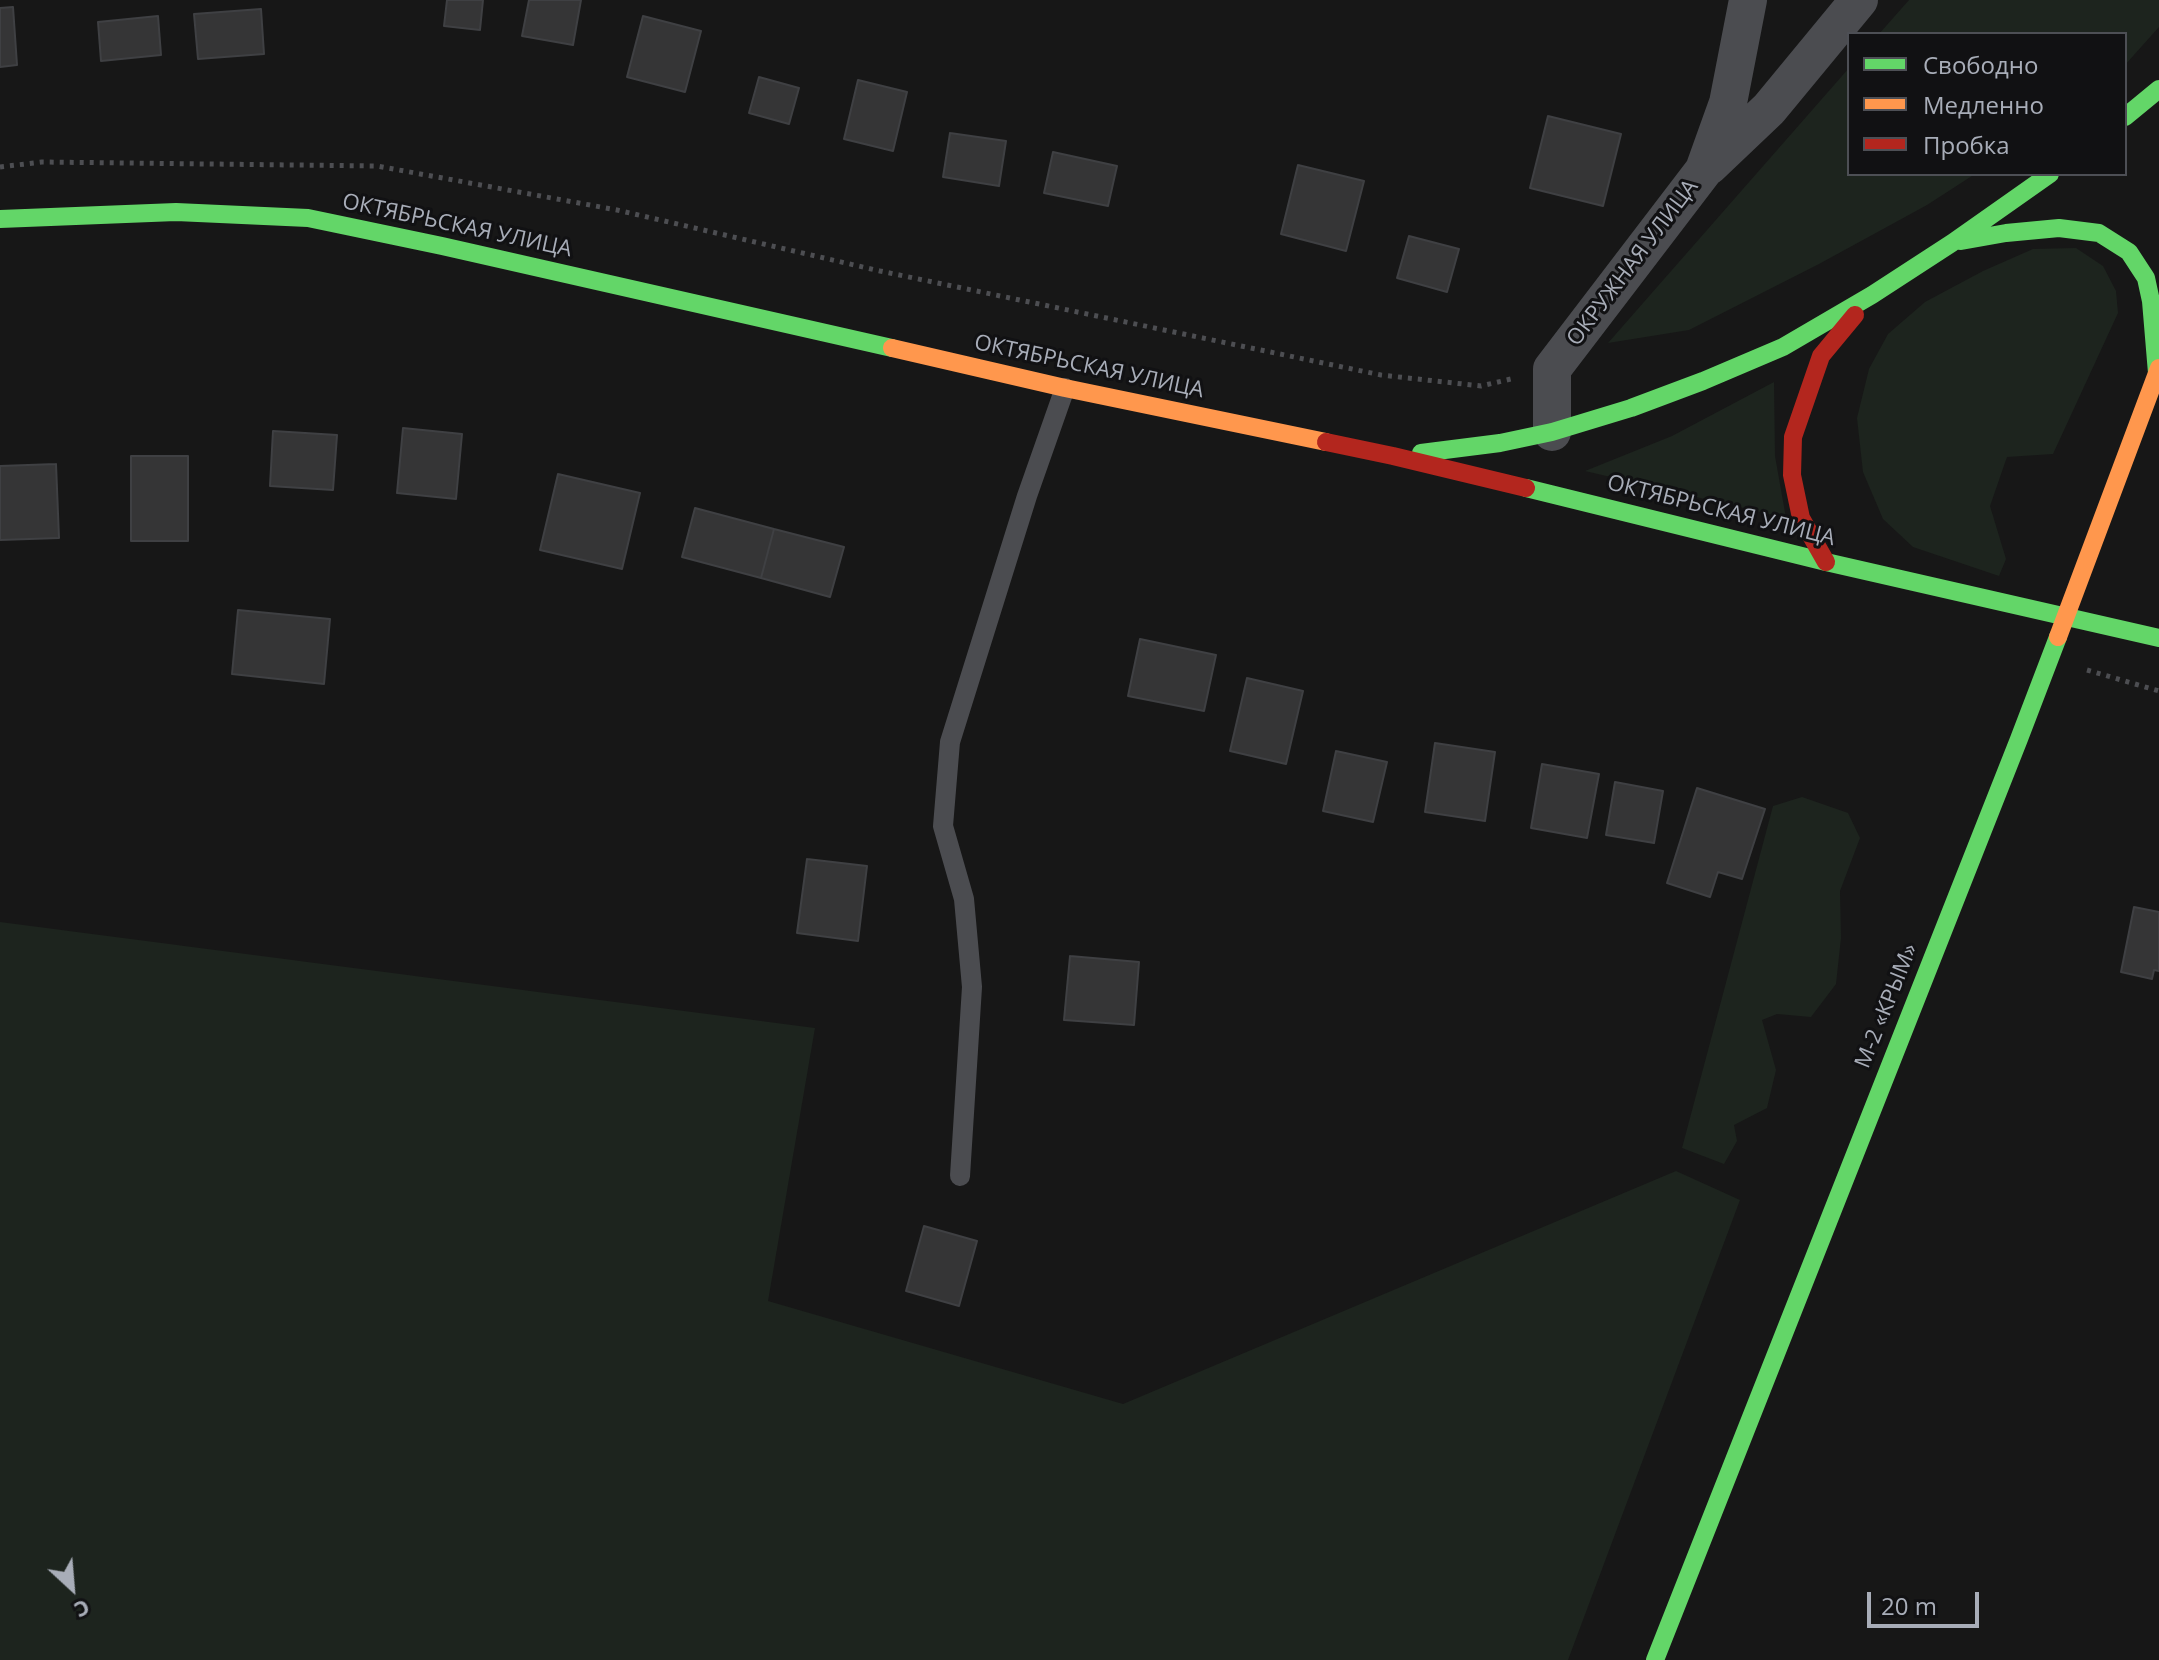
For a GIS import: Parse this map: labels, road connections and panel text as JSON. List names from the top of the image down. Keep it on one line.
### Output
{"streets":{"main road":["ОКТЯБРЬСКАЯ УЛИЦА","М-2 «КРЫМ»"],"street":["ОКРУЖНАЯ УЛИЦА"]},"legend":["Свободно","Медленно","Пробка"],"scale_bar":"20 m","north":"bottom right"}
